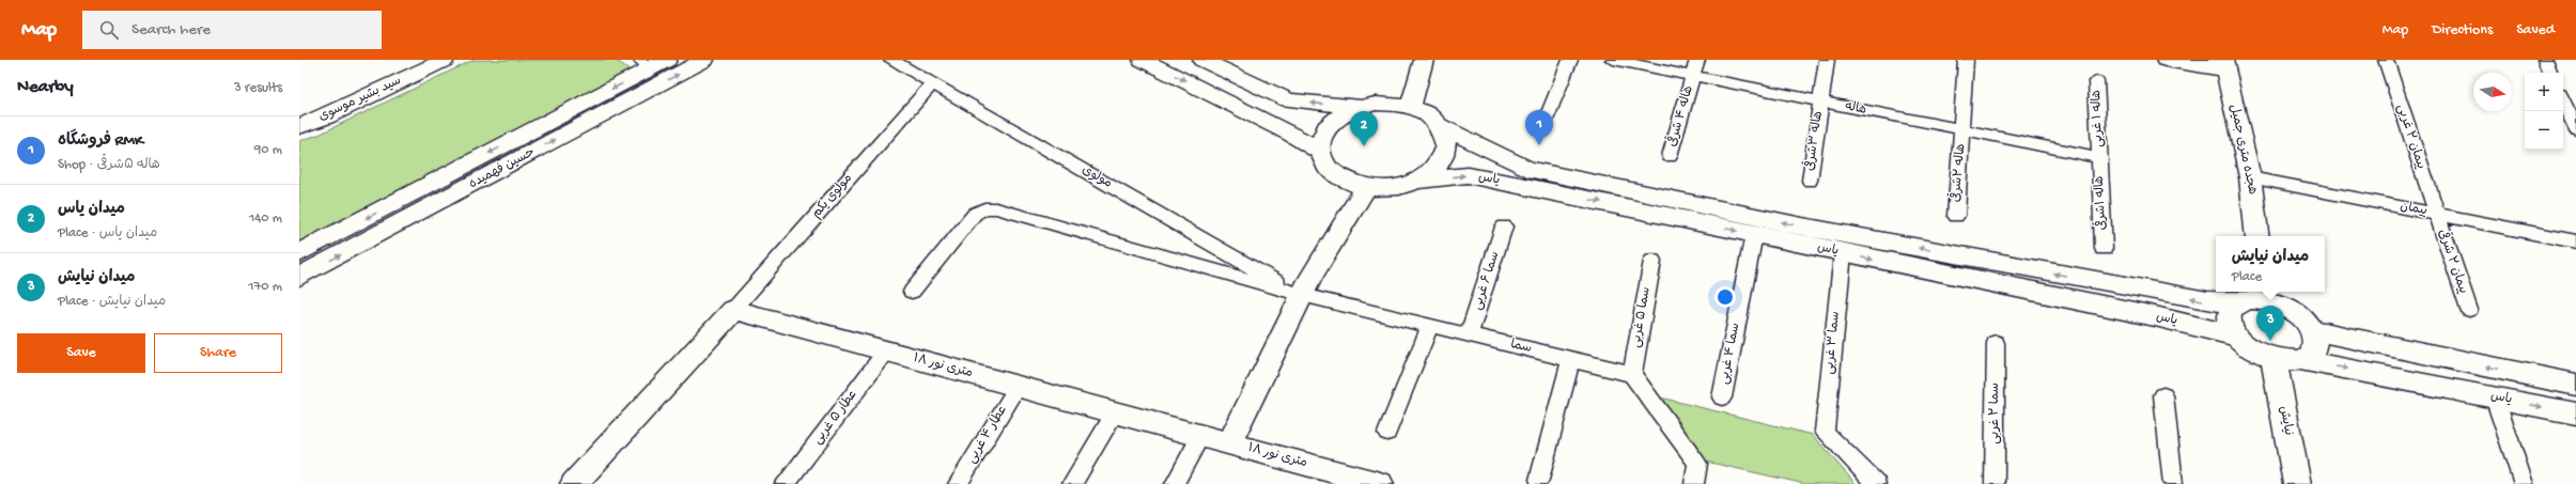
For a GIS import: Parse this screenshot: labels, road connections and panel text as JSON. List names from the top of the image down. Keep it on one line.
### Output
{"streets":{"street":["سید بشیر موسوی","هاله","هاله ۴ شرقی","هاله ۱ غربی","پیمان ۲ غربی","هاله ۳شرقی","هجده متری جمیل","حسین فهمیده","هاله ۲شرقی","مولوی","یاس","مولوی یکم","هاله ۱شرقی","پیمان","پیمان ۲ شرقی","سما ۶ غربی","سما ۵ غربی","سما ۳ غربی","سما","سما ۴ غربی","۱۸ متری نور","سما ۲ غربی","عطار ۵ غربی","نیایش","عطار ۴ غربی"]},"crossings":[["هاله","هاله ۴ شرقی"],["هاله","هاله ۱ غربی"],["هاله","هاله ۳شرقی"],["هاله","هاله ۲شرقی"],["هاله","هاله ۱شرقی"],["هاله ۱ غربی","هاله ۱شرقی"],["پیمان ۲ غربی","پیمان"],["پیمان ۲ غربی","پیمان ۲ شرقی"],["هجده متری جمیل","پیمان"],["مولوی","مولوی یکم"],["مولوی","سما"],["یاس","سما ۳ غربی"],["یاس","سما ۴ غربی"],["یاس","نیایش"],["مولوی یکم","۱۸ متری نور"],["پیمان","پیمان ۲ شرقی"],["سما ۶ غربی","سما"],["سما ۵ غربی","سما"],["۱۸ متری نور","عطار ۵ غربی"],["۱۸ متری نور","عطار ۴ غربی"]],"north":"right","page":{"header":"Map","search":"Search here","nav":["Map","Directions","Saved"],"heading":["Nearby","3 results"],"map_buttons":["+","−"],"pins":["1","2","3"],"list":[{"mark":"1","name":"فروشگاه RMK","note":"Shop · هاله ۵شرقی","value":"90 m"},{"mark":"2","name":"میدان یاس","note":"Place · میدان یاس","value":"140 m"},{"mark":"3","name":"میدان نیایش","note":"Place · میدان نیایش","value":"170 m"}],"popup":["میدان نیایش","Place"],"buttons":["Save","Share"]}}
